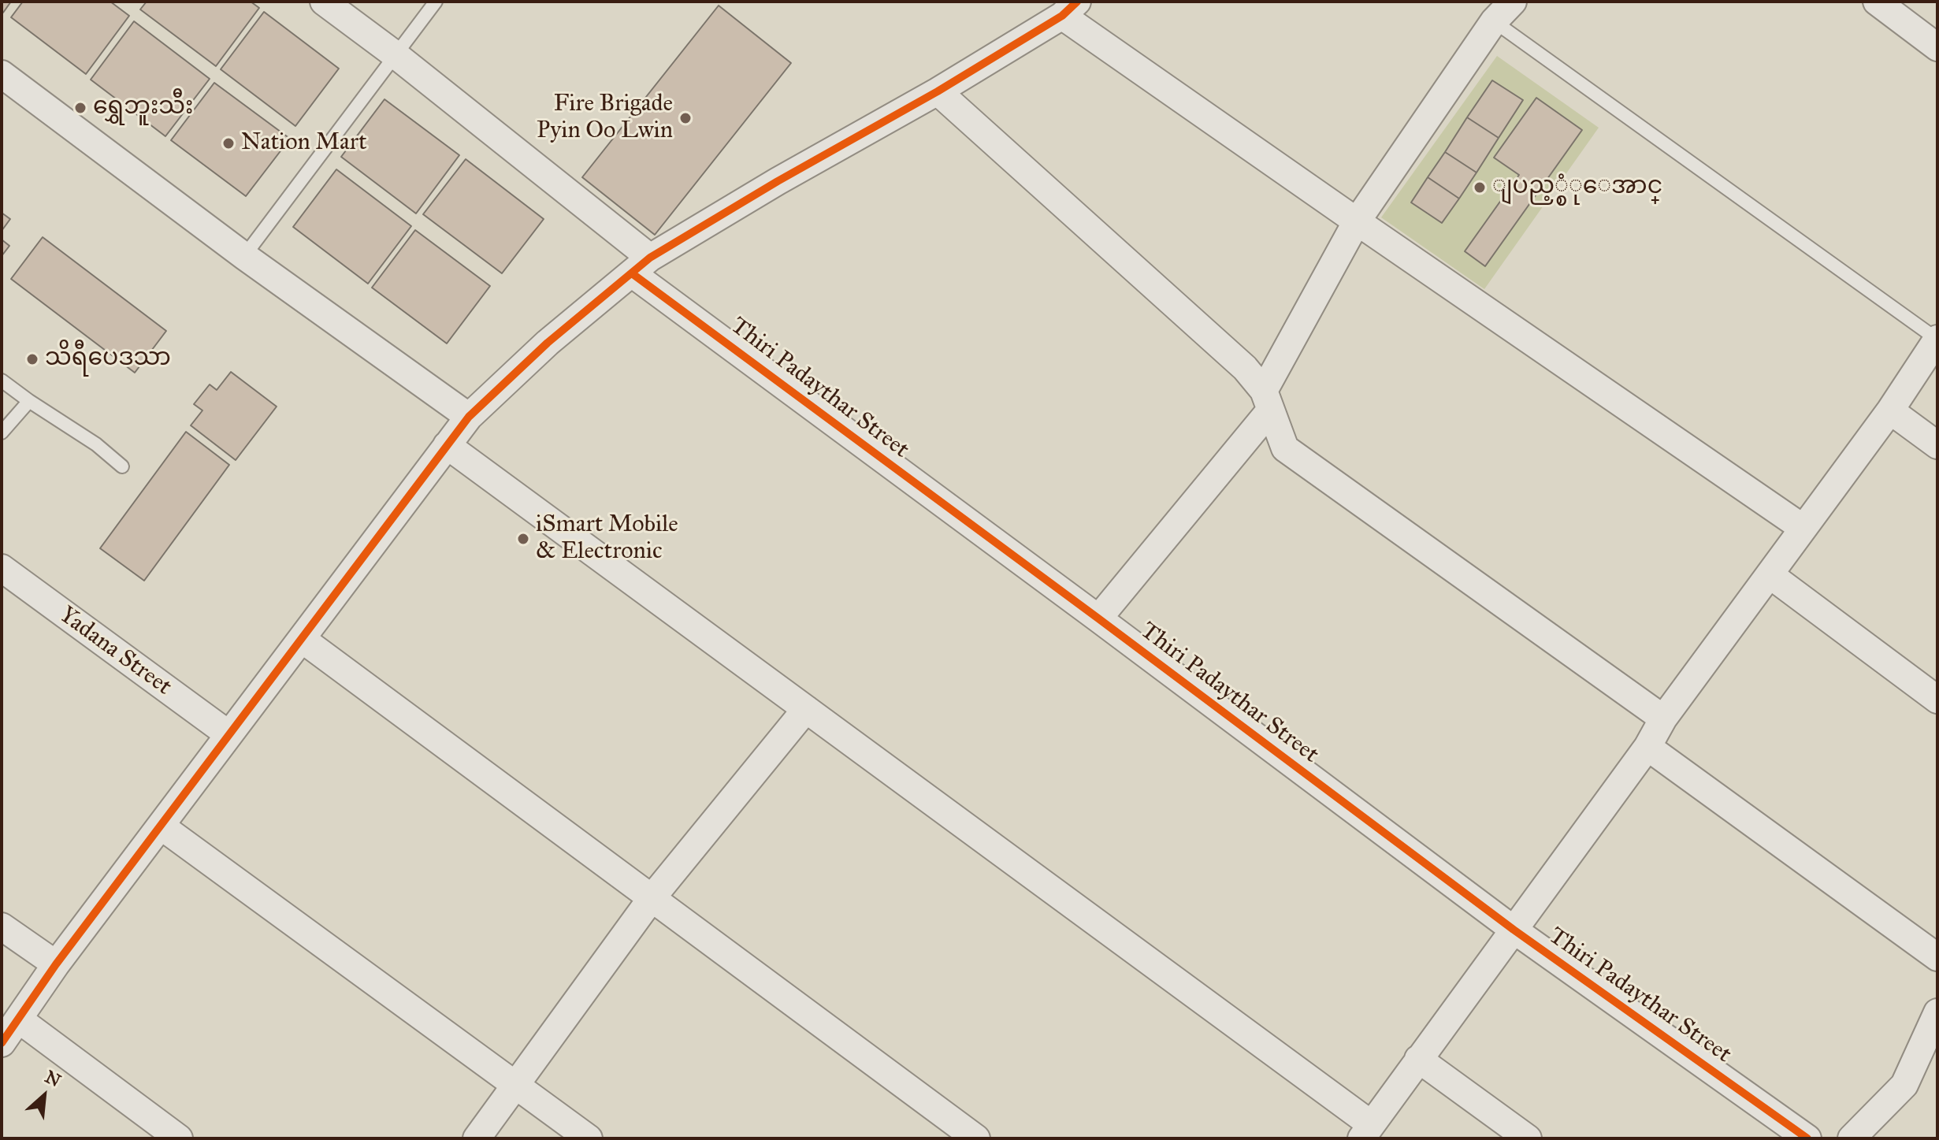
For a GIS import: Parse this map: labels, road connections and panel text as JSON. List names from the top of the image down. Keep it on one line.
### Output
{"streets":{"street":["Thiri Padaythar Street","Yadana Street"]},"places":["ရွှေဘူးသီး","Fire Brigade Pyin Oo Lwin","Nation Mart","ျပည့္စံုေအာင္","သိရီပေဒသာ","iSmart Mobile & Electronic"],"north":"top right"}
